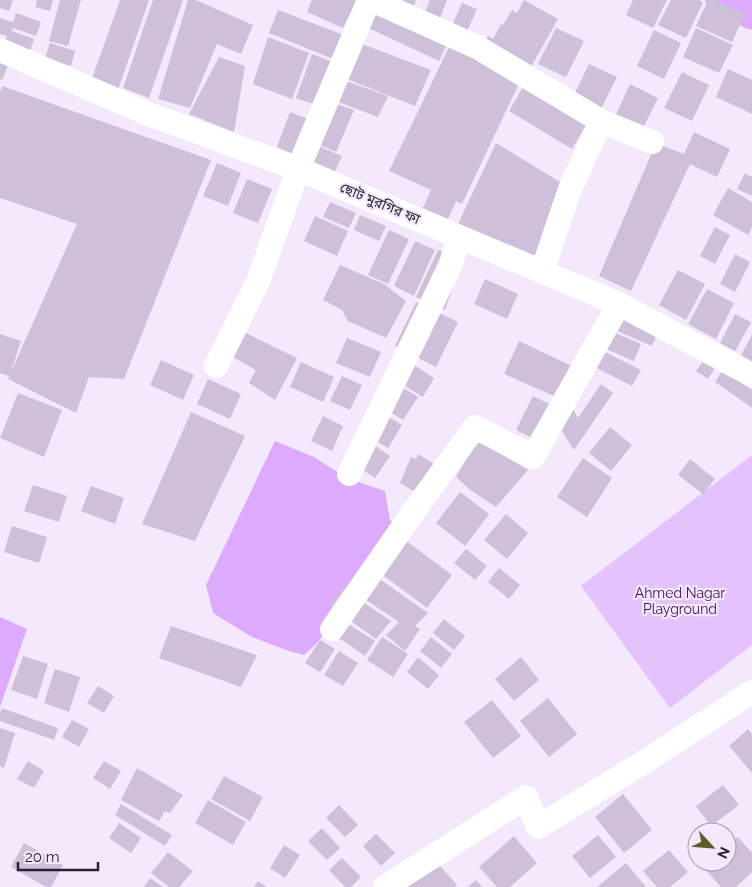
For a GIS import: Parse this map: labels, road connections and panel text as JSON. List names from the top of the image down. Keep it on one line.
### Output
{"streets":{"street":["ছোট মুরগির ফা"]},"parks":["Ahmed Nagar Playground"],"scale_bar":"20 m","north":"bottom right"}
